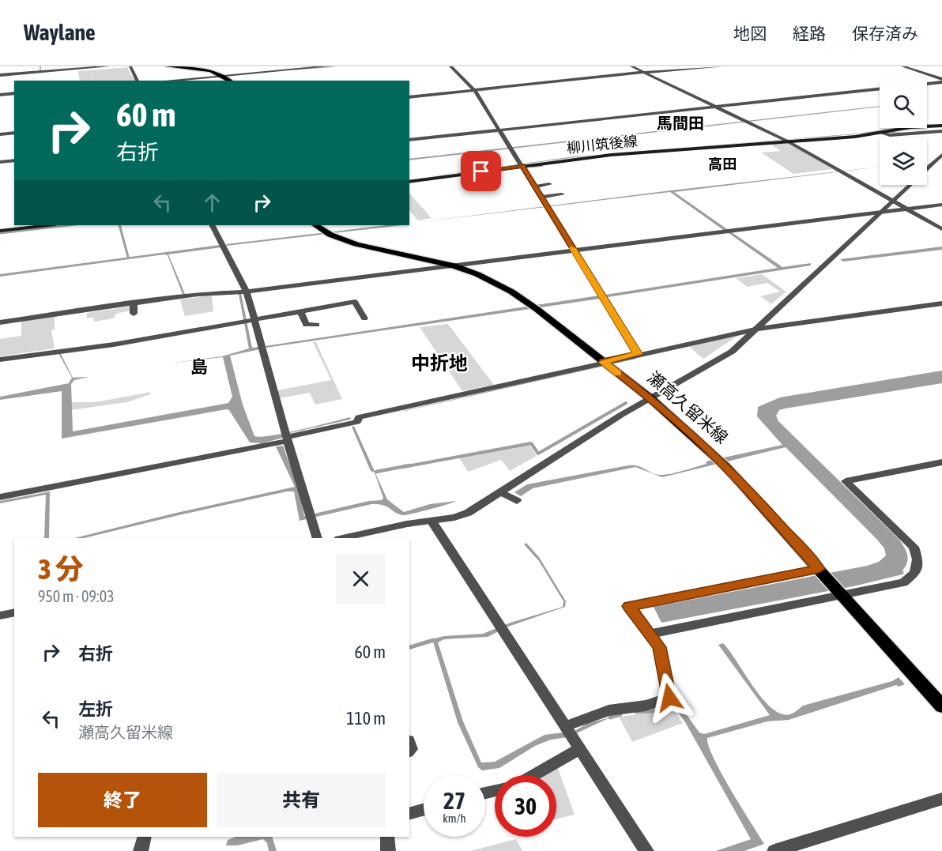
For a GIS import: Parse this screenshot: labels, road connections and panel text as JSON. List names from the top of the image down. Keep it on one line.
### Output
{"streets":{"main road":["柳川筑後線","瀬高久留米線"]},"districts":["馬間田","高田","中折地","島"],"page":{"header":"Waylane","nav":["地図","経路","保存済み"],"turn":["60 m","右折"],"heading":["3 分","950 m · 09:03"],"list":[{"name":"右折","value":"60 m"},{"name":"左折","note":"瀬高久留米線","value":"110 m"}],"buttons":["終了","共有"],"speed":"27 km/h","limit":"30"}}
